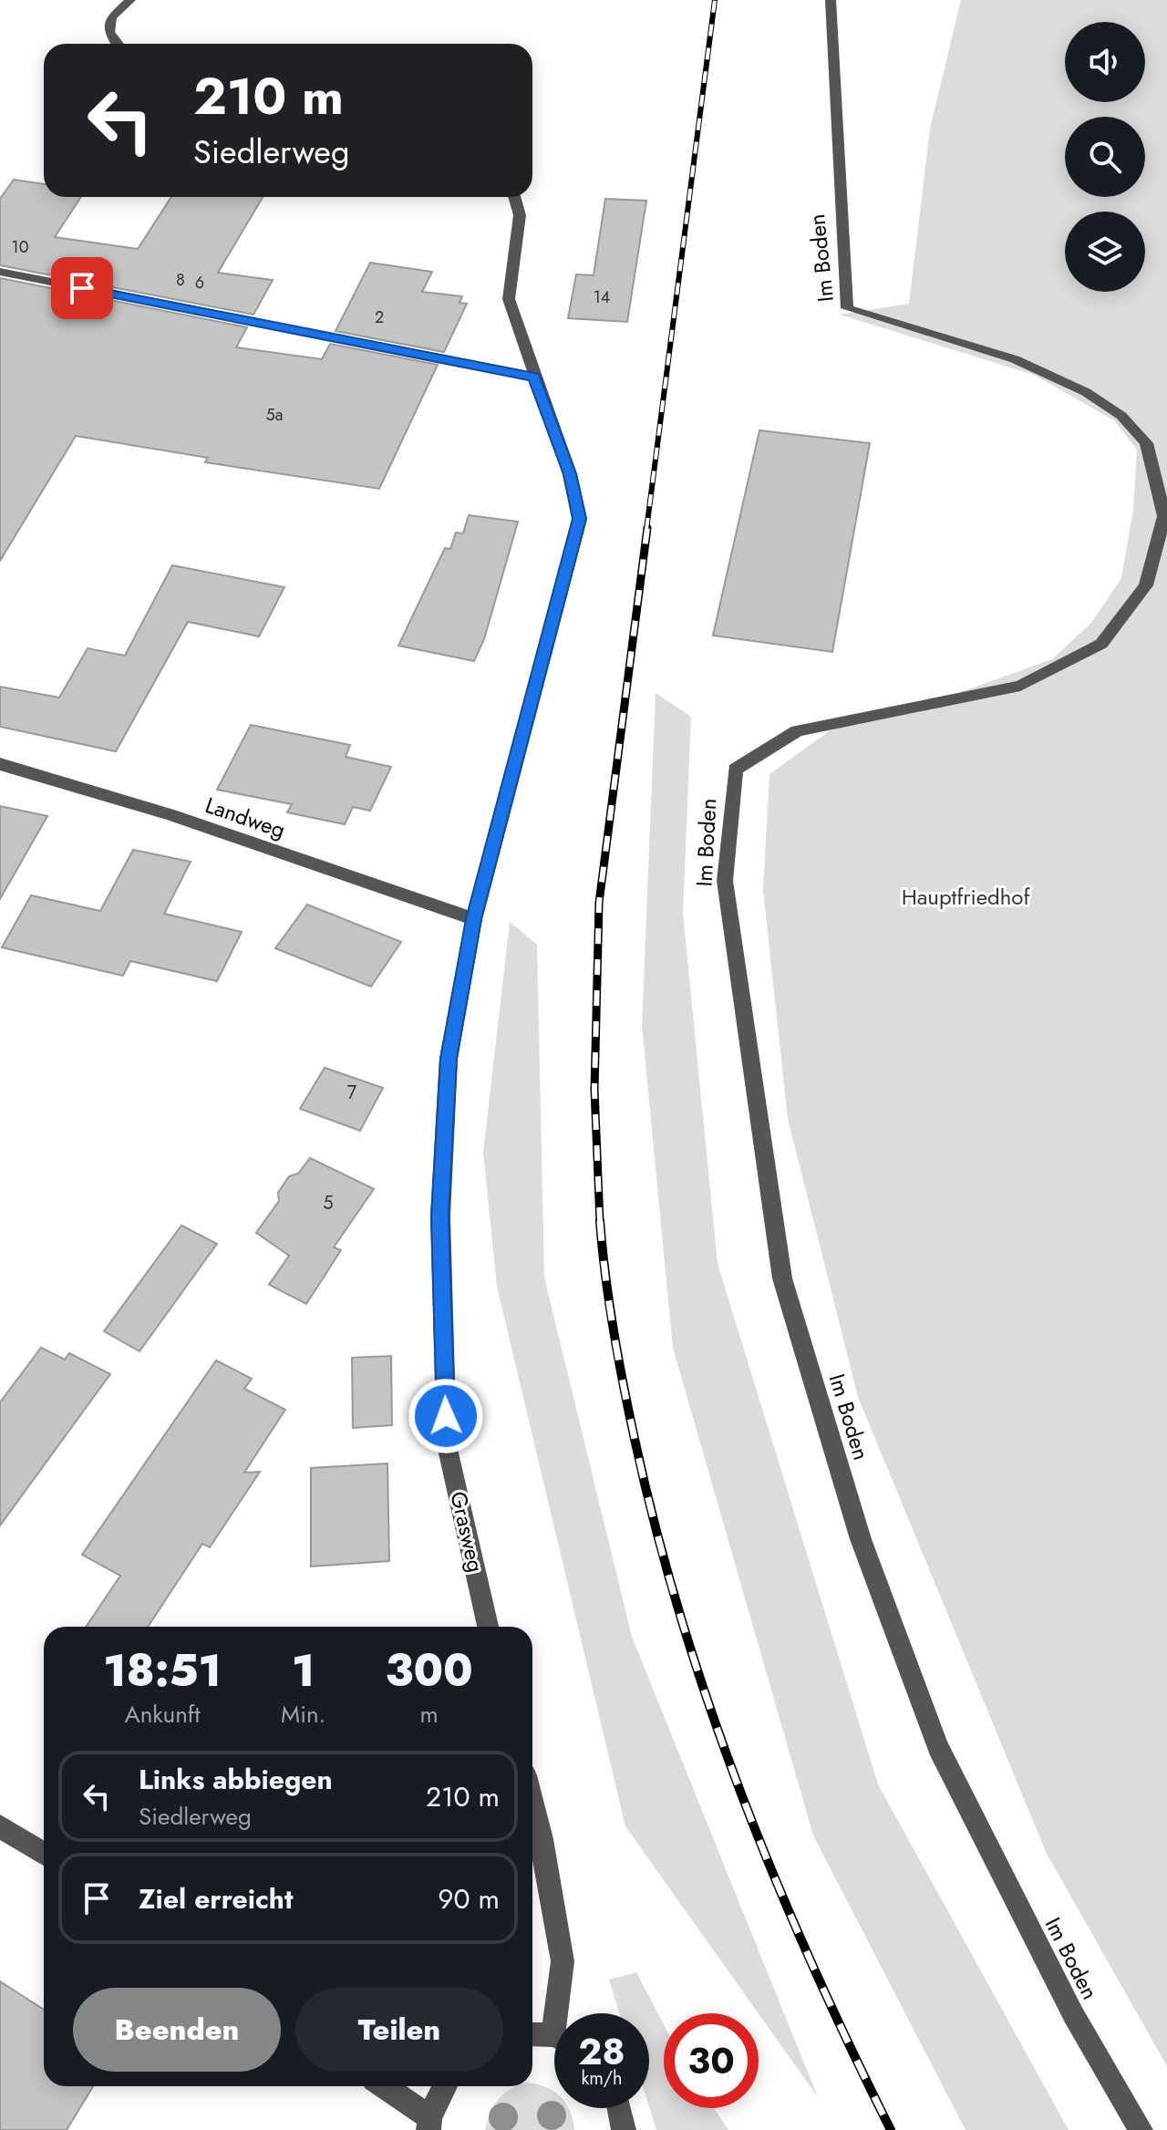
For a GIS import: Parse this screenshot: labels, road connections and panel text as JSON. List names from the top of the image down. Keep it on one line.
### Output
{"streets":{"street":["Im Boden","Landweg","Grasweg"]},"crossings":[["Landweg","Grasweg"]],"parks":["Hauptfriedhof"],"house_numbers":["10","8","6","14","2","5a","7","5"],"page":{"turn":["210 m","Siedlerweg"],"eta":["18:51","Ankunft","1","Min.","300","m"],"list":[{"name":"Links abbiegen","note":"Siedlerweg","value":"210 m"},{"name":"Ziel erreicht","value":"90 m"}],"buttons":["Beenden","Teilen"],"speed":"28 km/h","limit":"30"}}
